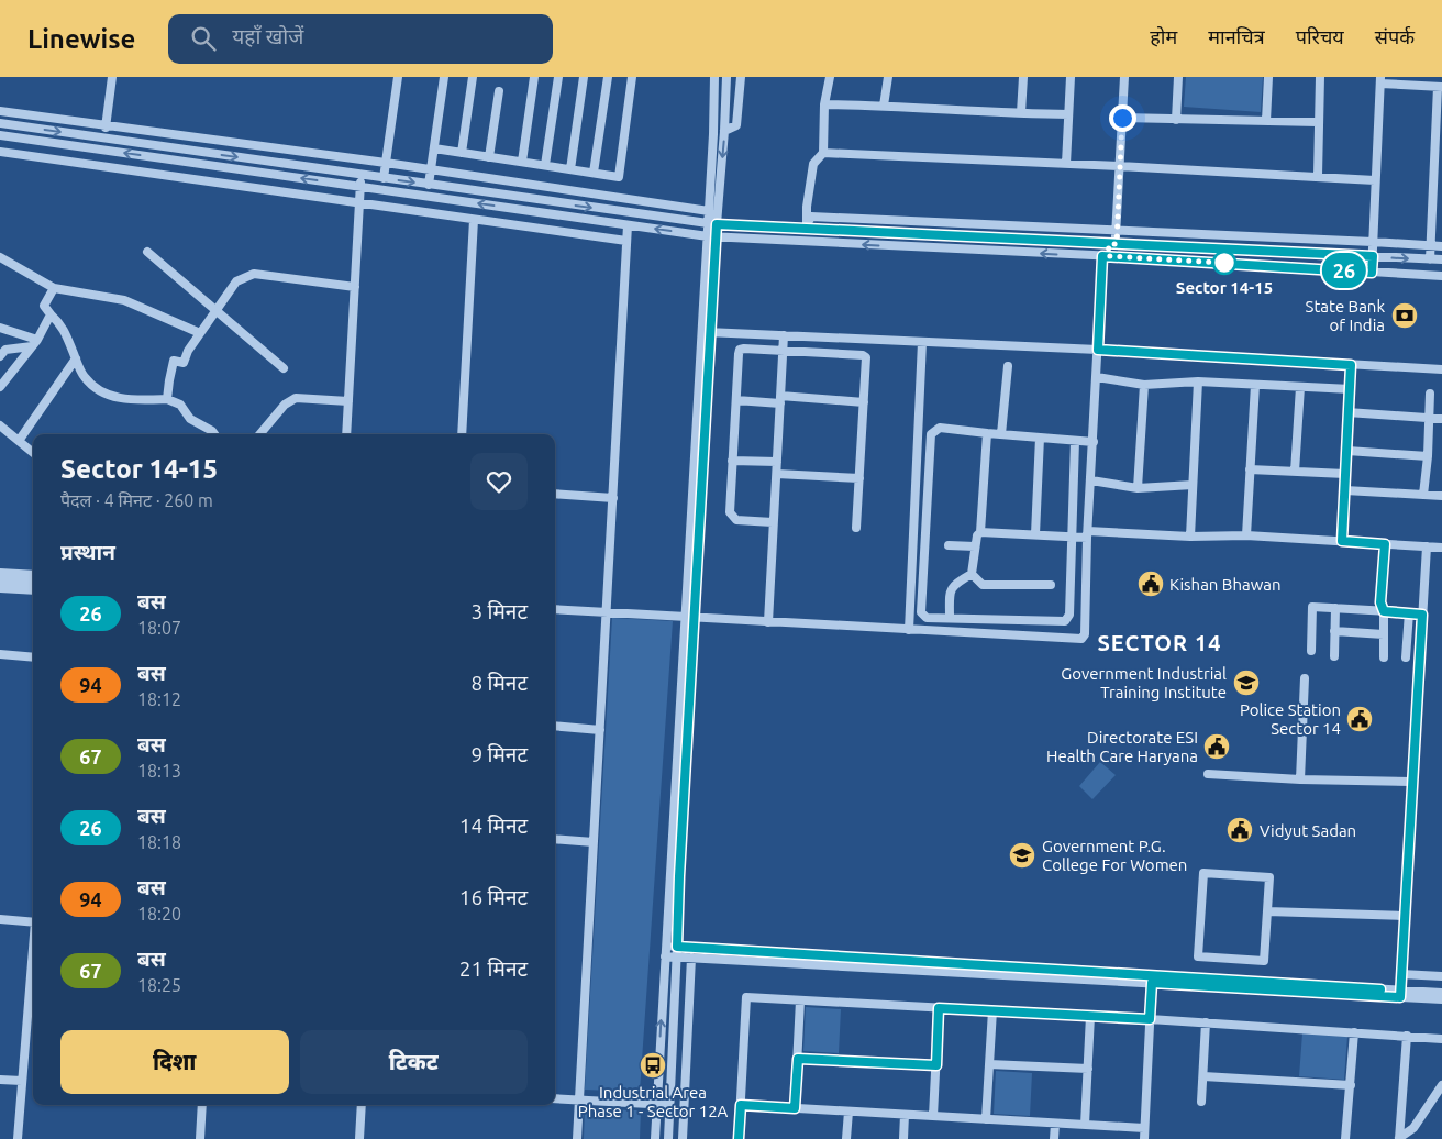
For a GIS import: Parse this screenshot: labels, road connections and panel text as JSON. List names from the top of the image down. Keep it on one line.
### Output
{"districts":["SECTOR 14"],"places":{"other":["Sector 14-15"],"bank":["State Bank of India"],"public building":["Kishan Bhawan","Police Station Sector 14","Directorate ESI Health Care Haryana","Vidyut Sadan"],"school or university":["Government Industrial Training Institute","Government P.G. College For Women"],"bus stop":["Industrial Area Phase 1 - Sector 12A"]},"lines":["bus line 26"],"page":{"header":"Linewise","search":"यहाँ खोजें","nav":["होम","मानचित्र","परिचय","संपर्क"],"on_map":"26","heading":[["Sector 14-15","पैदल · 4 मिनट · 260 m"],"प्रस्थान"],"list":[{"mark":"26","name":"बस","note":"18:07","value":"3 मिनट"},{"mark":"94","name":"बस","note":"18:12","value":"8 मिनट"},{"mark":"67","name":"बस","note":"18:13","value":"9 मिनट"},{"mark":"26","name":"बस","note":"18:18","value":"14 मिनट"},{"mark":"94","name":"बस","note":"18:20","value":"16 मिनट"},{"mark":"67","name":"बस","note":"18:25","value":"21 मिनट"}],"buttons":["दिशा","टिकट"]}}
